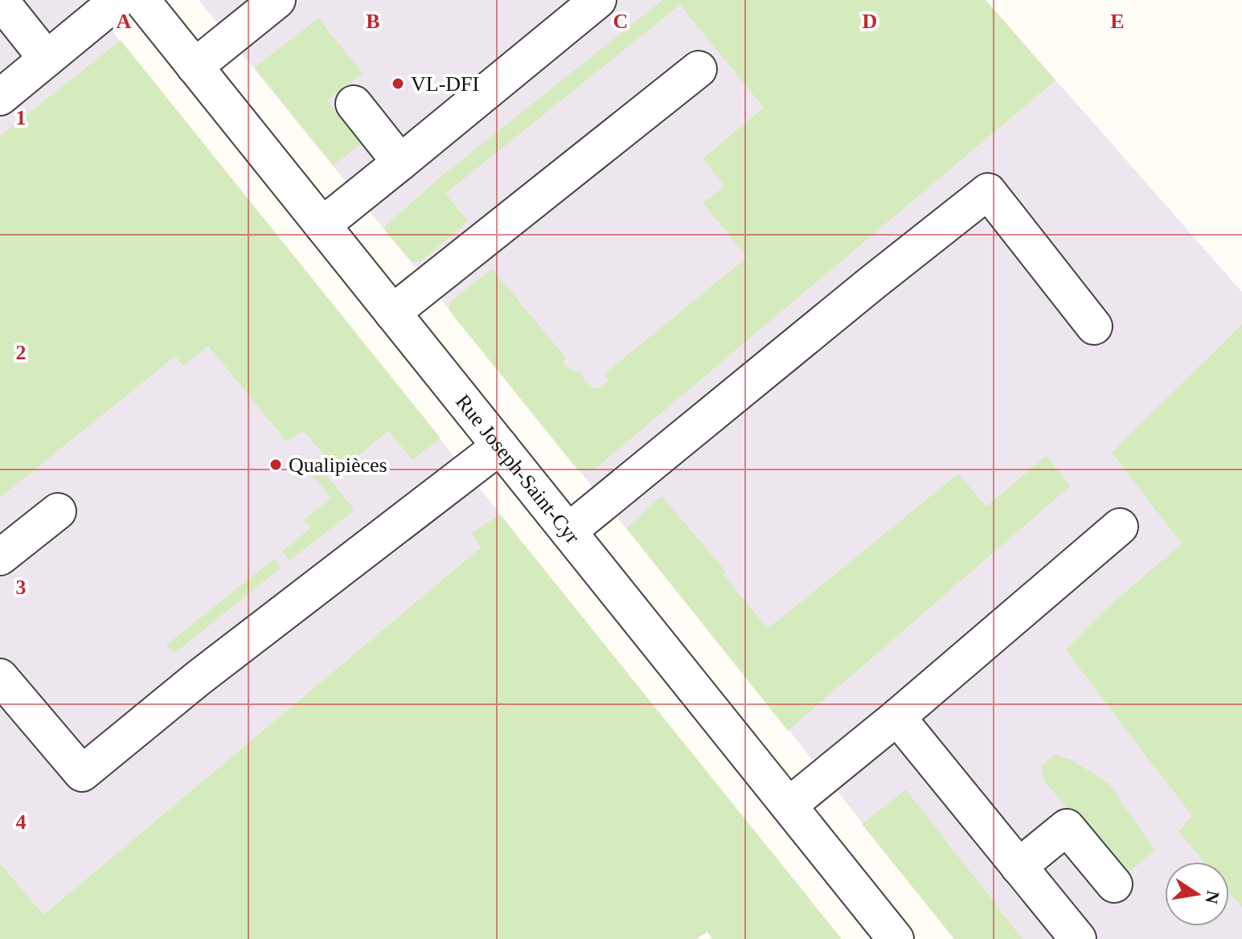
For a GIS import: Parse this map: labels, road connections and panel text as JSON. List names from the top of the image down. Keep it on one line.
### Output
{"streets":{"street":["Rue Joseph-Saint-Cyr"]},"places":["VL-DFI","Qualipièces"],"north":"right","grid":{"columns":["A","B","C","D","E"],"rows":["1","2","3","4"]}}
